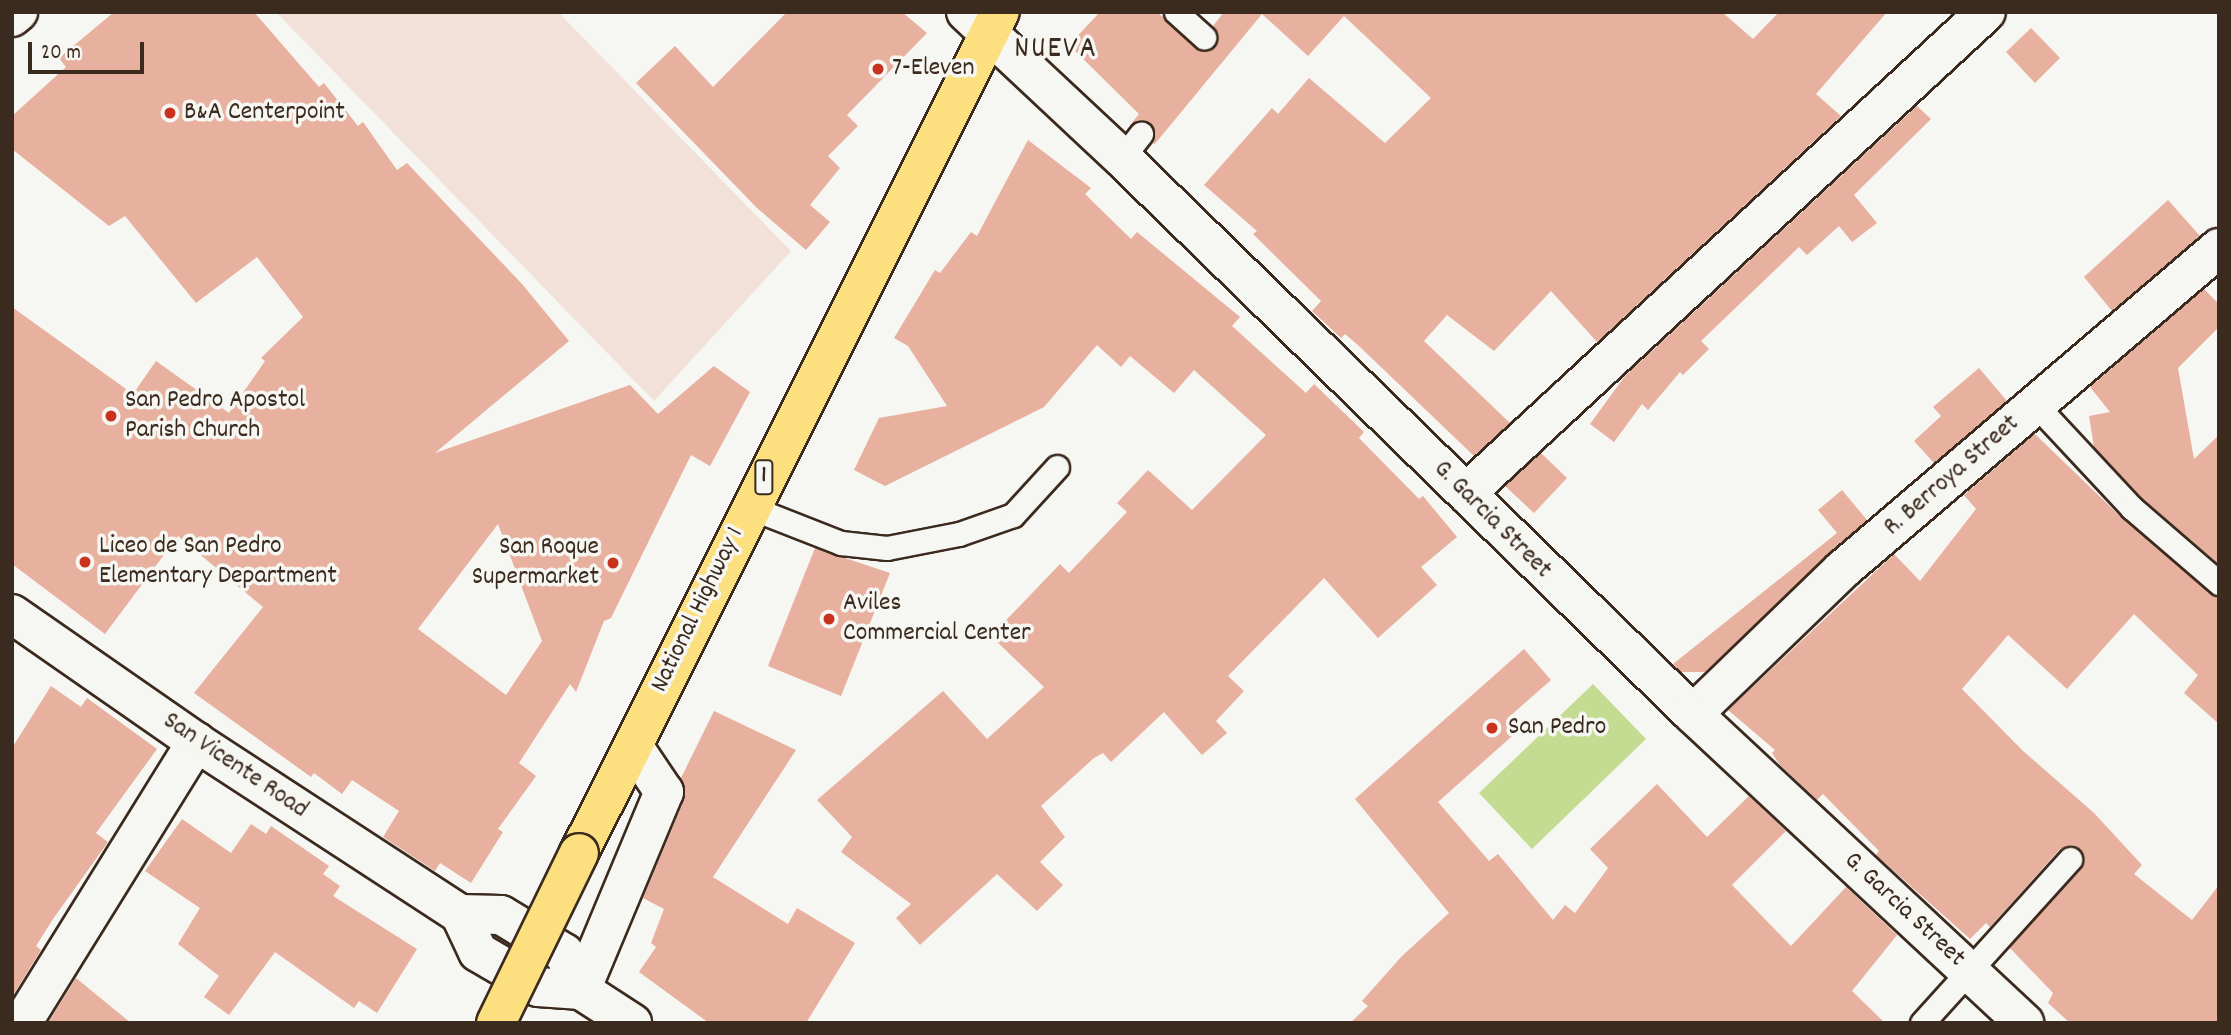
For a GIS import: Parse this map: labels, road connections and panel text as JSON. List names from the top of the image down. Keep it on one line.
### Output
{"streets":{"highway":["1","National Highway 1"],"street":["R. Berroya Street","G. Garcia Street","San Vicente Road"]},"crossings":[["R. Berroya Street","G. Garcia Street"],["G. Garcia Street","National Highway 1"]],"districts":["NUEVA"],"places":["7-Eleven","B&A Centerpoint","San Pedro Apostol Parish Church","Liceo de San Pedro Elementary Department","San Roque Supermarket","Aviles Commercial Center","San Pedro"],"scale_bar":"20 m"}
